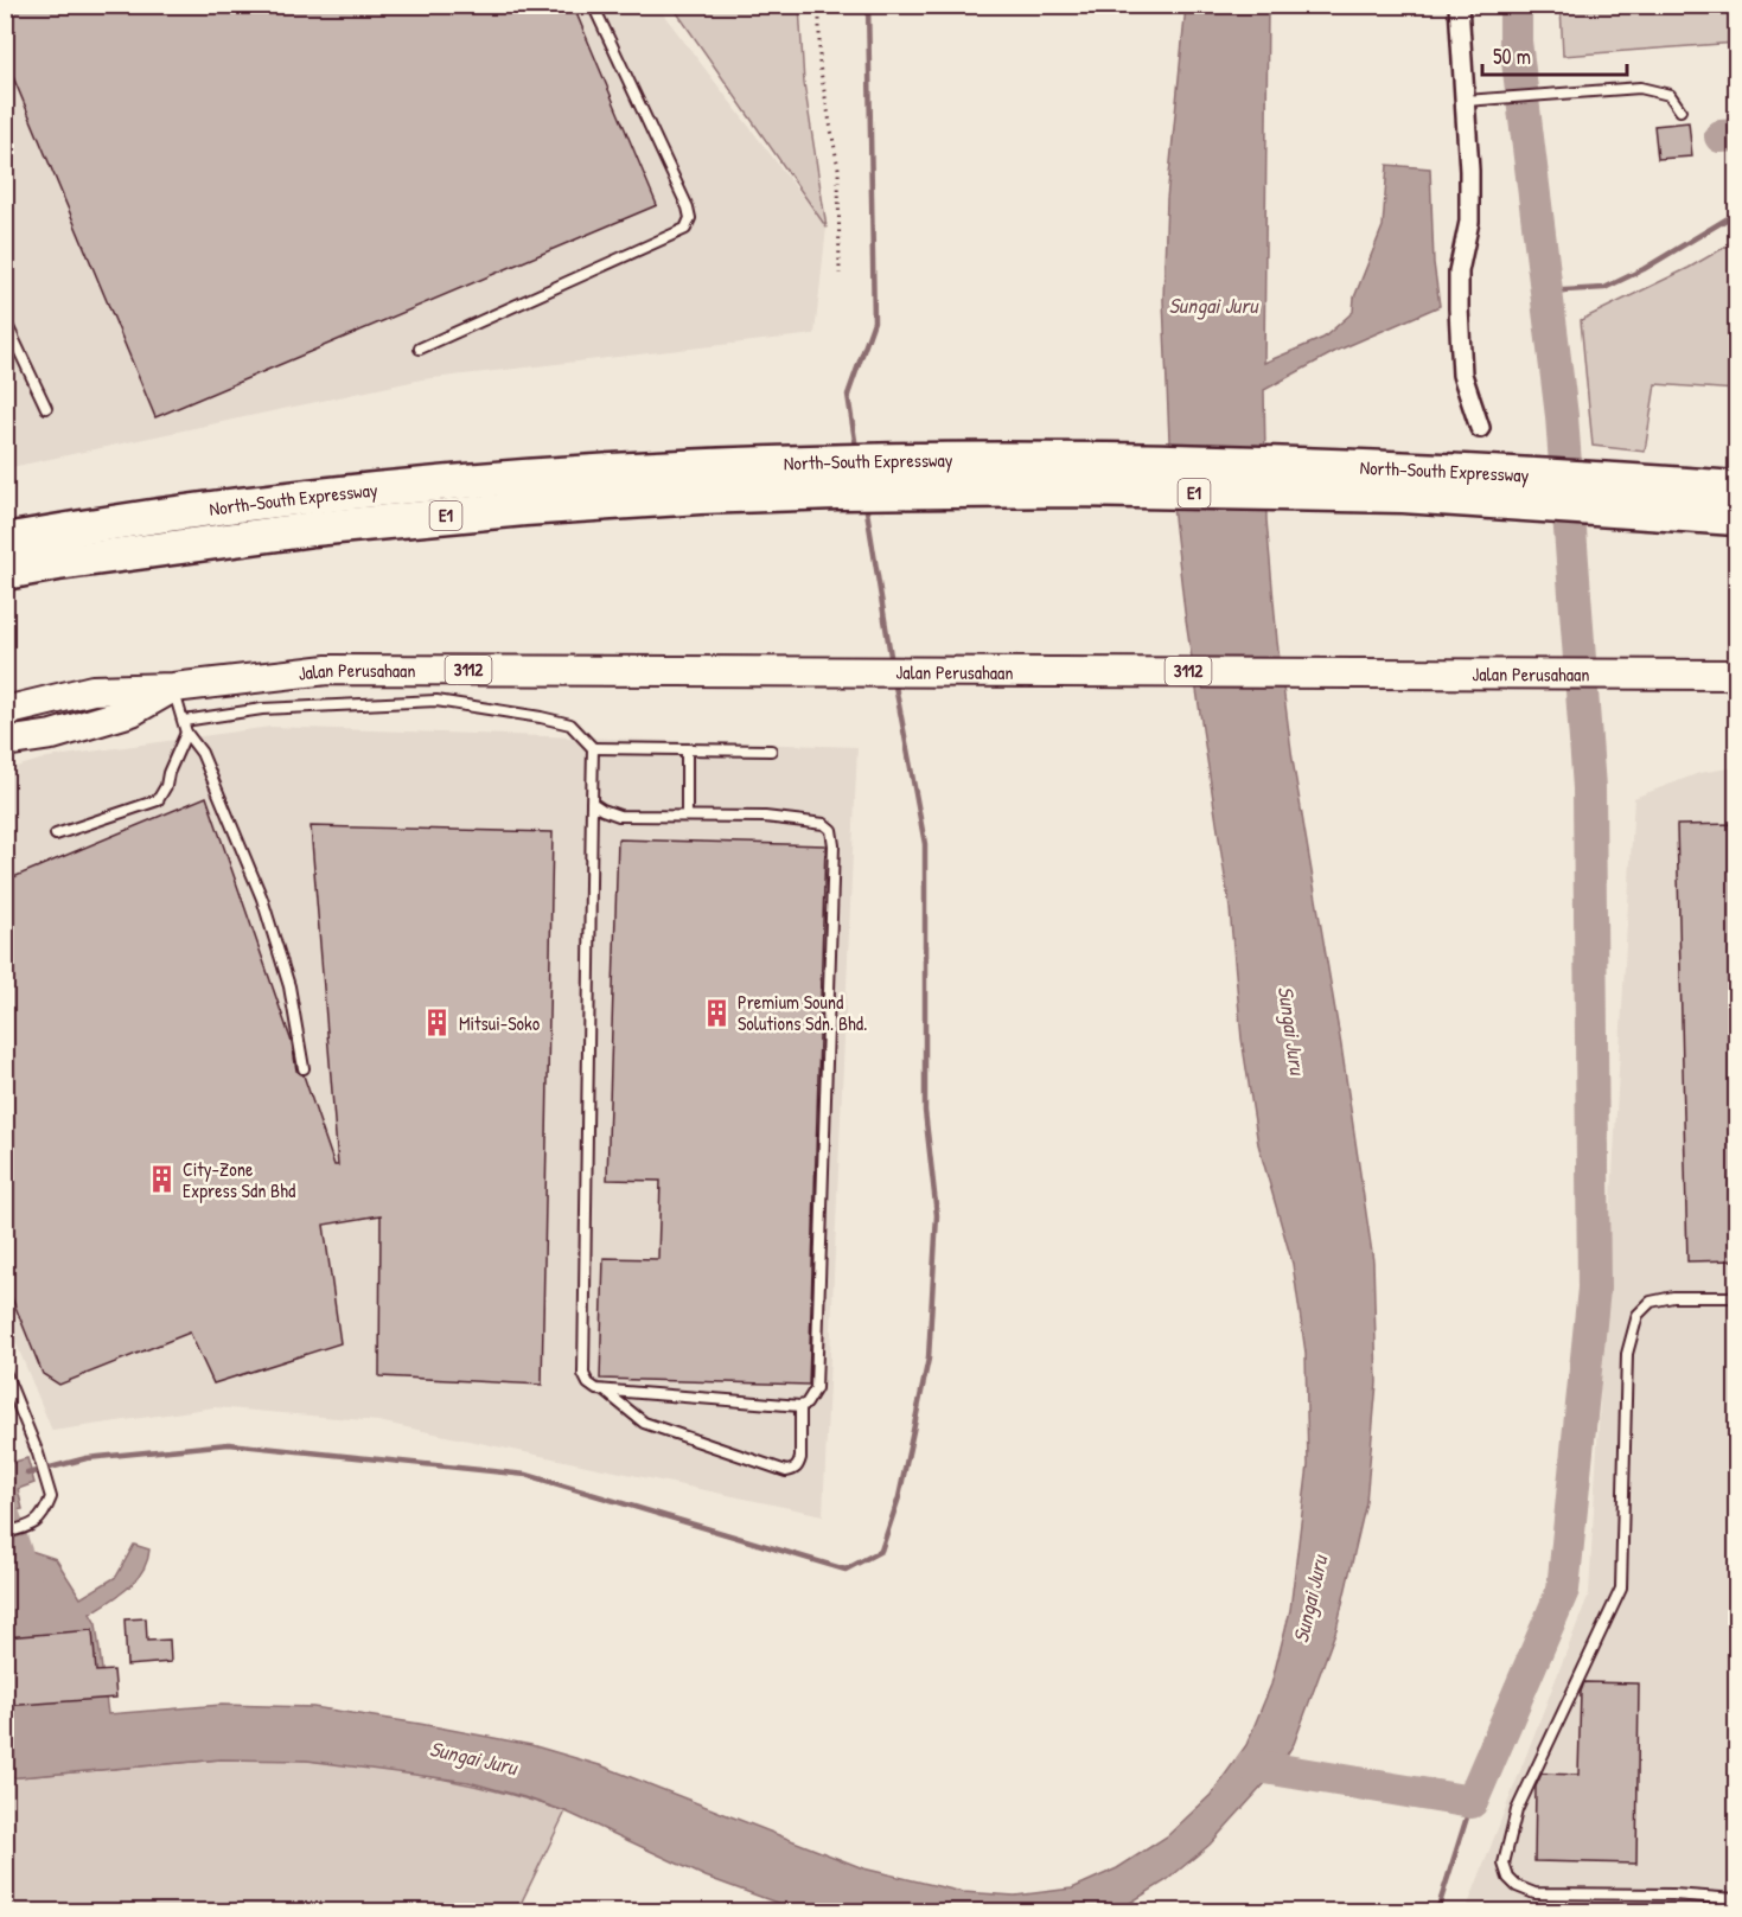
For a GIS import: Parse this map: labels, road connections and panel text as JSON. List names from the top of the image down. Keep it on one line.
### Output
{"streets":{"highway":["North–South Expressway","E1"],"main road":["3112","Jalan Perusahaan"]},"water":["Sungai Juru"],"places":{"building":["Premium Sound Solutions Sdn. Bhd.","Mitsui-Soko","City-Zone Express Sdn Bhd"]},"scale_bar":"50 m"}
